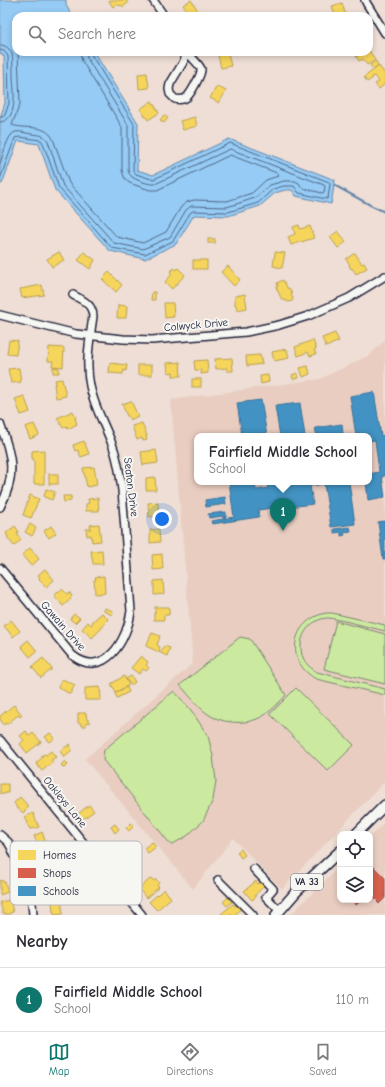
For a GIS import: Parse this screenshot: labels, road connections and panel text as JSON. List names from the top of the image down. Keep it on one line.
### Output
{"streets":{"main road":["VA 33"],"street":["Colwyck Drive","Seaton Drive","Gawain Drive","Oakleys Lane"]},"crossings":[["Colwyck Drive","Seaton Drive"],["Seaton Drive","Gawain Drive"]],"legend":["Homes","Shops","Schools"],"page":{"search":"Search here","popup":["Fairfield Middle School","School"],"pins":"1","heading":"Nearby","list":[{"mark":"1","name":"Fairfield Middle School","note":"School","value":"110 m"}],"nav":["Map","Directions","Saved"]}}
